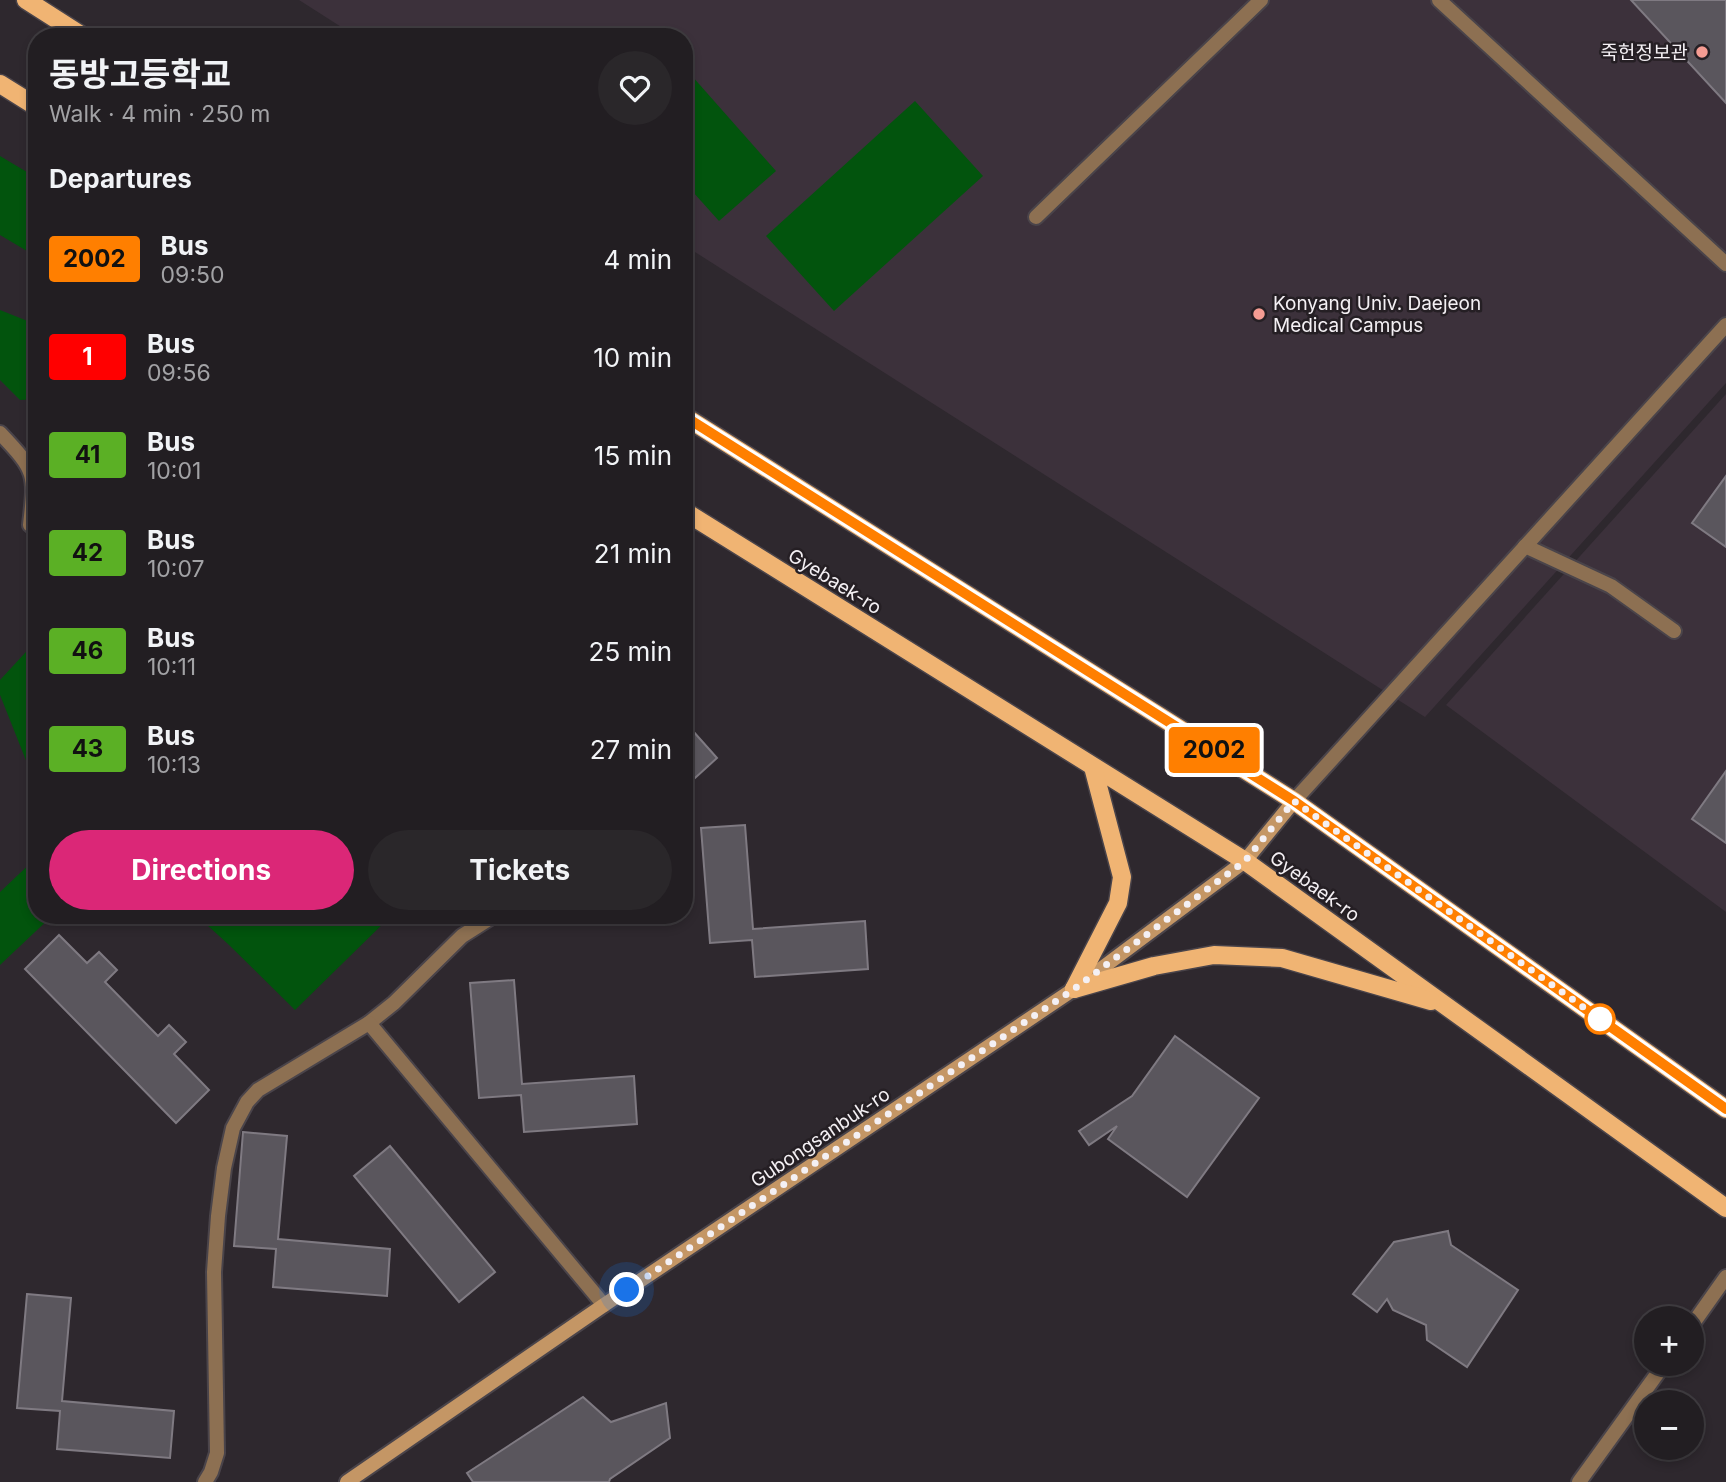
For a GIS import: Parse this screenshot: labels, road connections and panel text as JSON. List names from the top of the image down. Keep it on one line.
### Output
{"streets":{"main road":["Gyebaek-ro","Gubongsanbuk-ro"]},"crossings":[["Gyebaek-ro","Gubongsanbuk-ro"]],"places":["죽헌정보관","Konyang Univ. Daejeon Medical Campus"],"lines":["bus line 2002"],"page":{"on_map":"2002","heading":[["동방고등학교","Walk · 4 min · 250 m"],"Departures"],"list":[{"mark":"2002","name":"Bus","note":"09:50","value":"4 min"},{"mark":"1","name":"Bus","note":"09:56","value":"10 min"},{"mark":"41","name":"Bus","note":"10:01","value":"15 min"},{"mark":"42","name":"Bus","note":"10:07","value":"21 min"},{"mark":"46","name":"Bus","note":"10:11","value":"25 min"},{"mark":"43","name":"Bus","note":"10:13","value":"27 min"}],"buttons":["Directions","Tickets"],"map_buttons":["+","−"]}}
